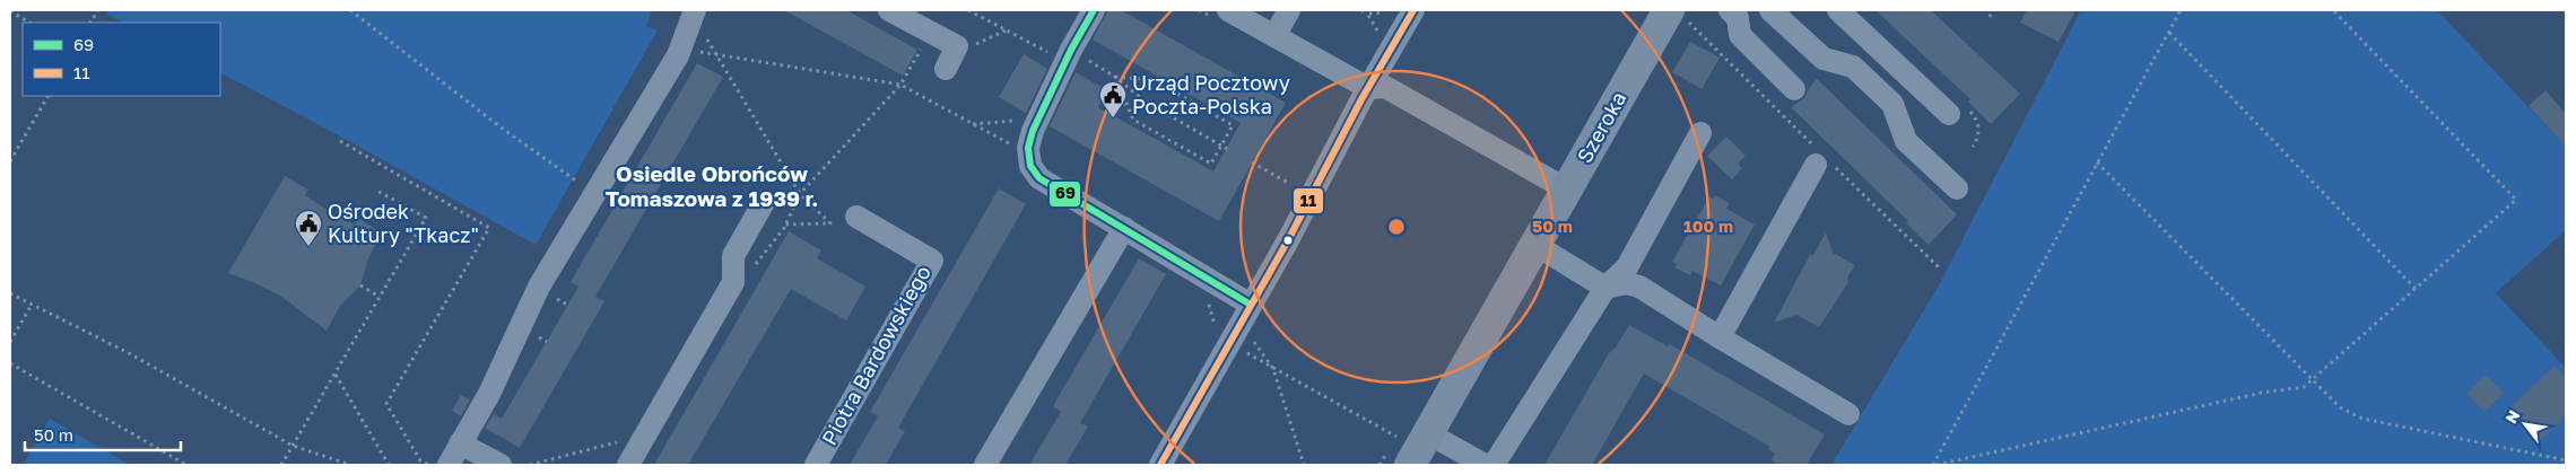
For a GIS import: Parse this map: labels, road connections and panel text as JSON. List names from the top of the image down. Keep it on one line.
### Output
{"streets":{"street":["Szeroka","Piotra Bardowskiego"]},"districts":["Osiedle Obrońców Tomaszowa z 1939 r."],"places":{"public building":["Urząd Pocztowy Poczta-Polska","Ośrodek Kultury \"Tkacz\""]},"lines":["transit line 69","transit line 11"],"legend":["69","11"],"scale_bar":"50 m","north":"top left","rings":["50 m","100 m"]}
